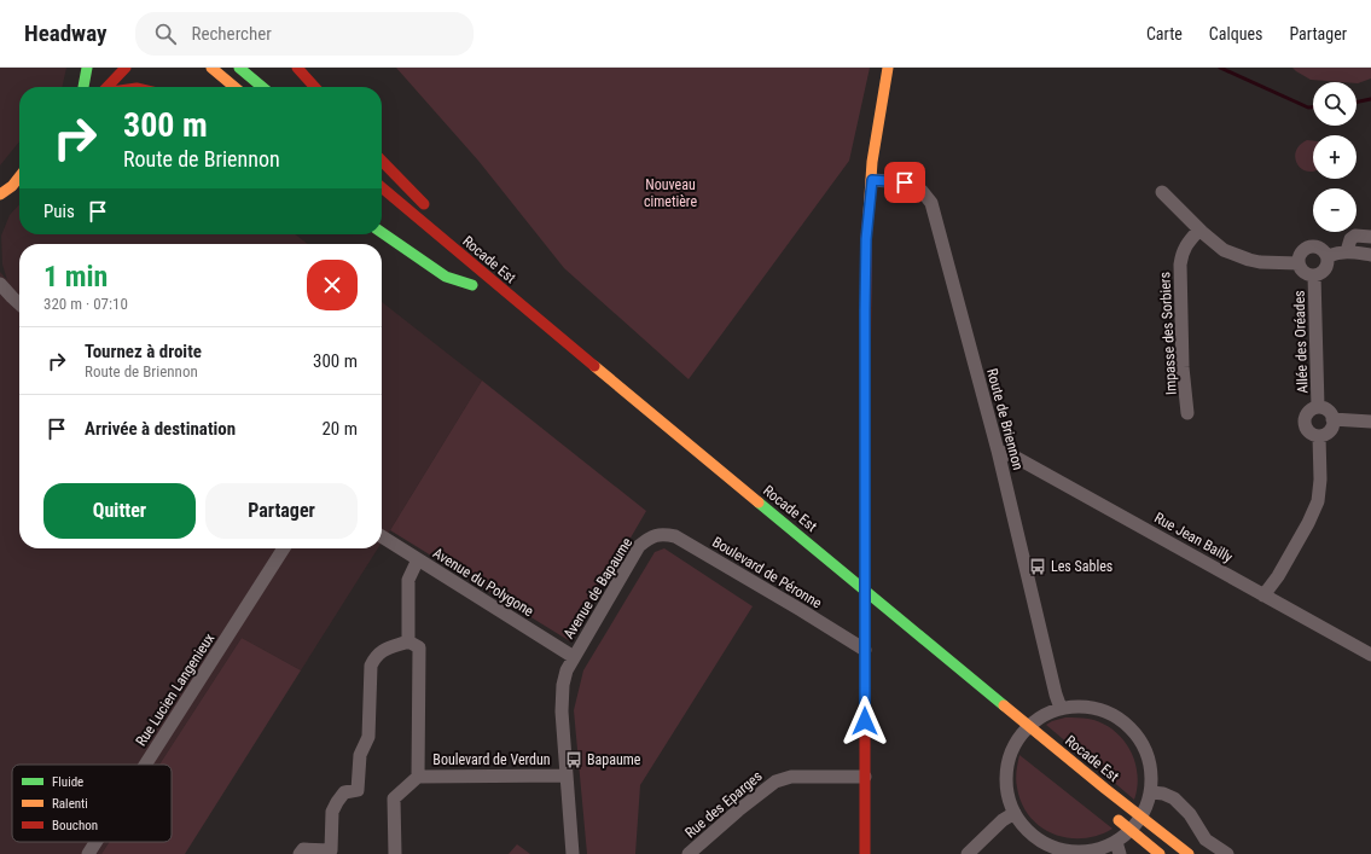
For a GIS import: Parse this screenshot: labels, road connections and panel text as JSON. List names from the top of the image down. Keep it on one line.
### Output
{"streets":{"main road":["Rocade Est"],"street":["Impasse des Sorbiers","Allée des Oréades","Route de Briennon","Rue Jean Bailly","Boulevard de Péronne","Avenue du Polygone","Avenue de Bapaume","Rue Lucien Langenieux","Boulevard de Verdun","Rue des Eparges"]},"crossings":[["Route de Briennon","Rue Jean Bailly"],["Boulevard de Péronne","Avenue de Bapaume"],["Avenue du Polygone","Avenue de Bapaume"],["Avenue de Bapaume","Boulevard de Verdun"]],"parks":["Nouveau cimetière"],"places":{"bus stop":["Les Sables","Bapaume"]},"legend":["Fluide","Ralenti","Bouchon"],"page":{"header":"Headway","search":"Rechercher","nav":["Carte","Calques","Partager"],"map_buttons":["+","−"],"turn":["300 m","Route de Briennon"],"then":"Puis","heading":["1 min","320 m · 07:10"],"list":[{"name":"Tournez à droite","note":"Route de Briennon","value":"300 m"},{"name":"Arrivée à destination","value":"20 m"}],"buttons":["Quitter","Partager"]}}
